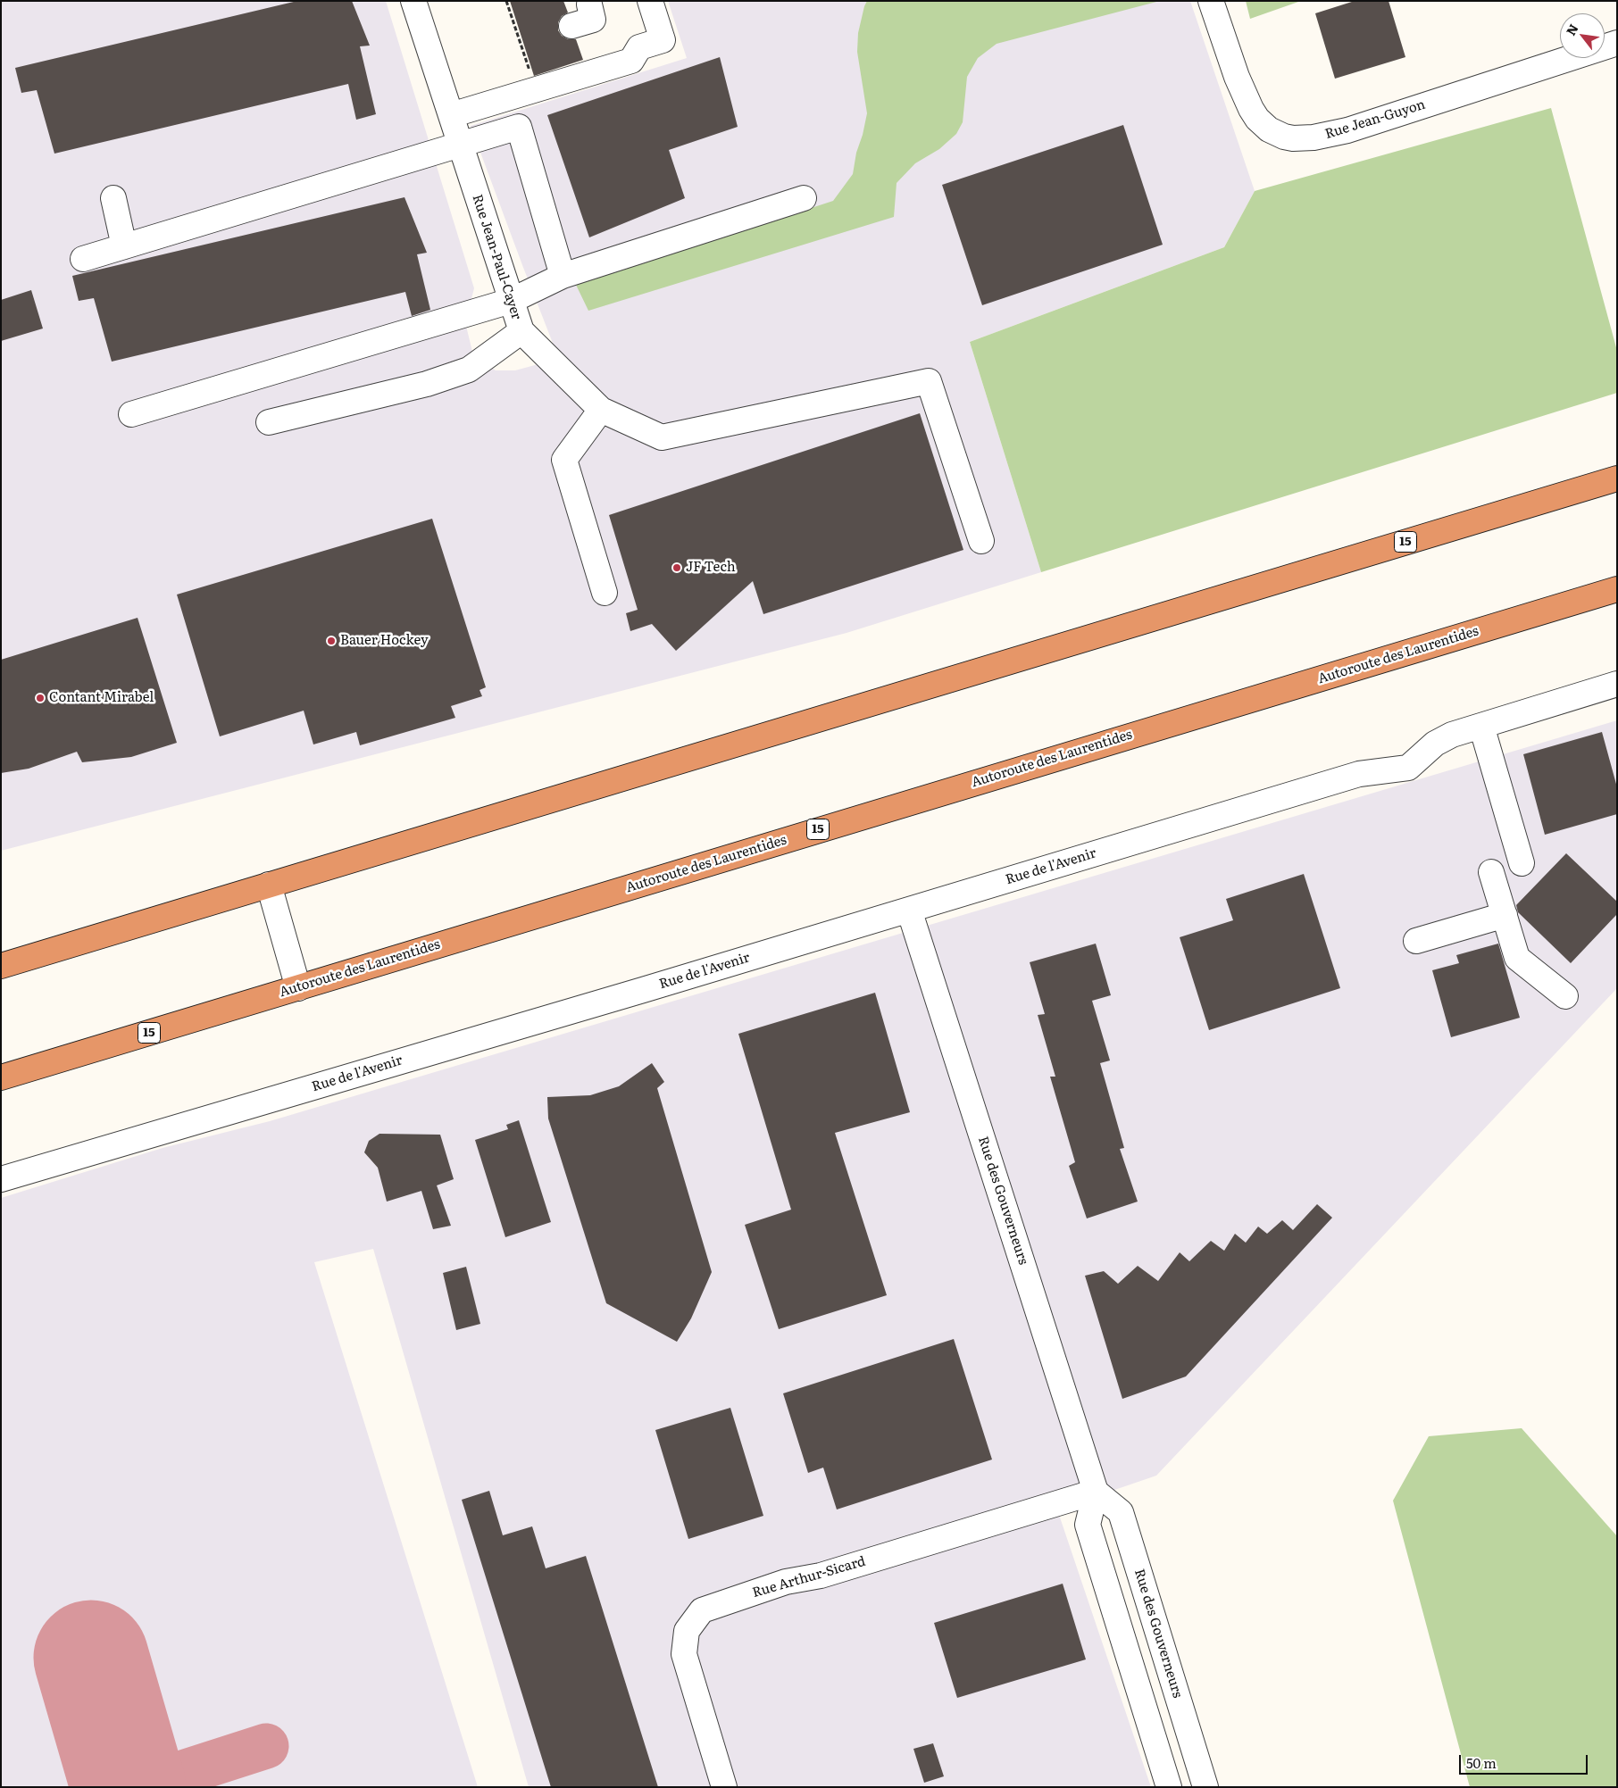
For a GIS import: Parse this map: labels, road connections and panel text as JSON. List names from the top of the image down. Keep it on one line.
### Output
{"streets":{"highway":["15","Autoroute des Laurentides"],"street":["Rue Jean-Guyon","Rue Jean-Paul-Cayer","Rue de l'Avenir","Rue des Gouverneurs","Rue Arthur-Sicard"]},"crossings":[["Rue de l'Avenir","Rue des Gouverneurs"],["Rue des Gouverneurs","Rue Arthur-Sicard"]],"places":["JF Tech","Bauer Hockey","Contant Mirabel"],"scale_bar":"50 m","north":"top left"}
